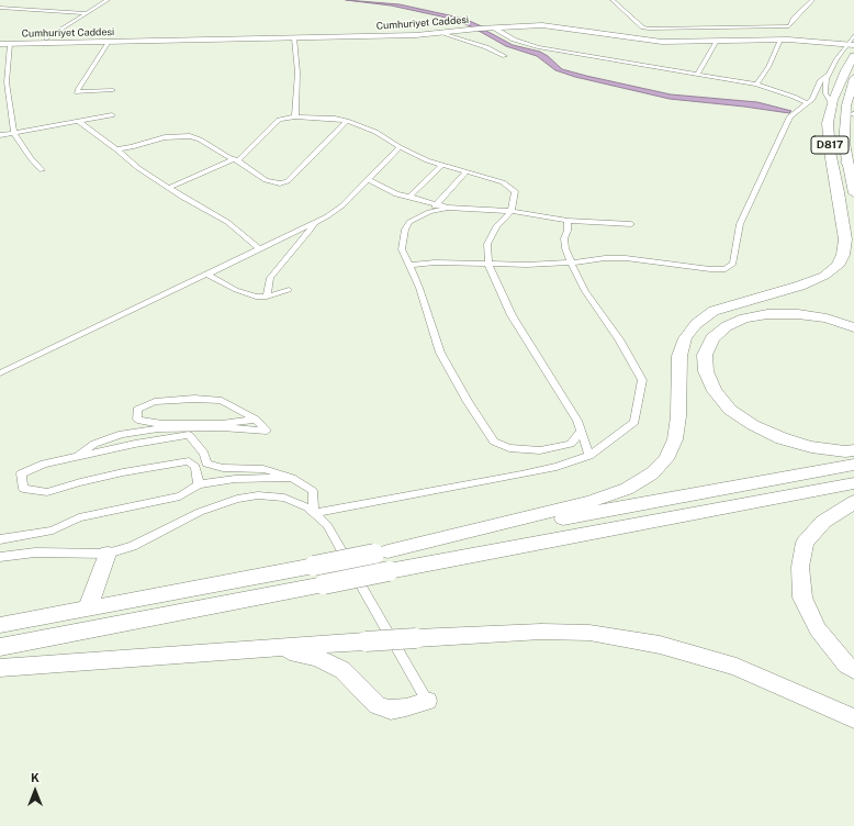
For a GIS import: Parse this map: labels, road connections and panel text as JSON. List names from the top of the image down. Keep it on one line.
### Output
{"streets":{"highway":["D817"],"street":["Cumhuriyet Caddesi"]},"north":"top"}
